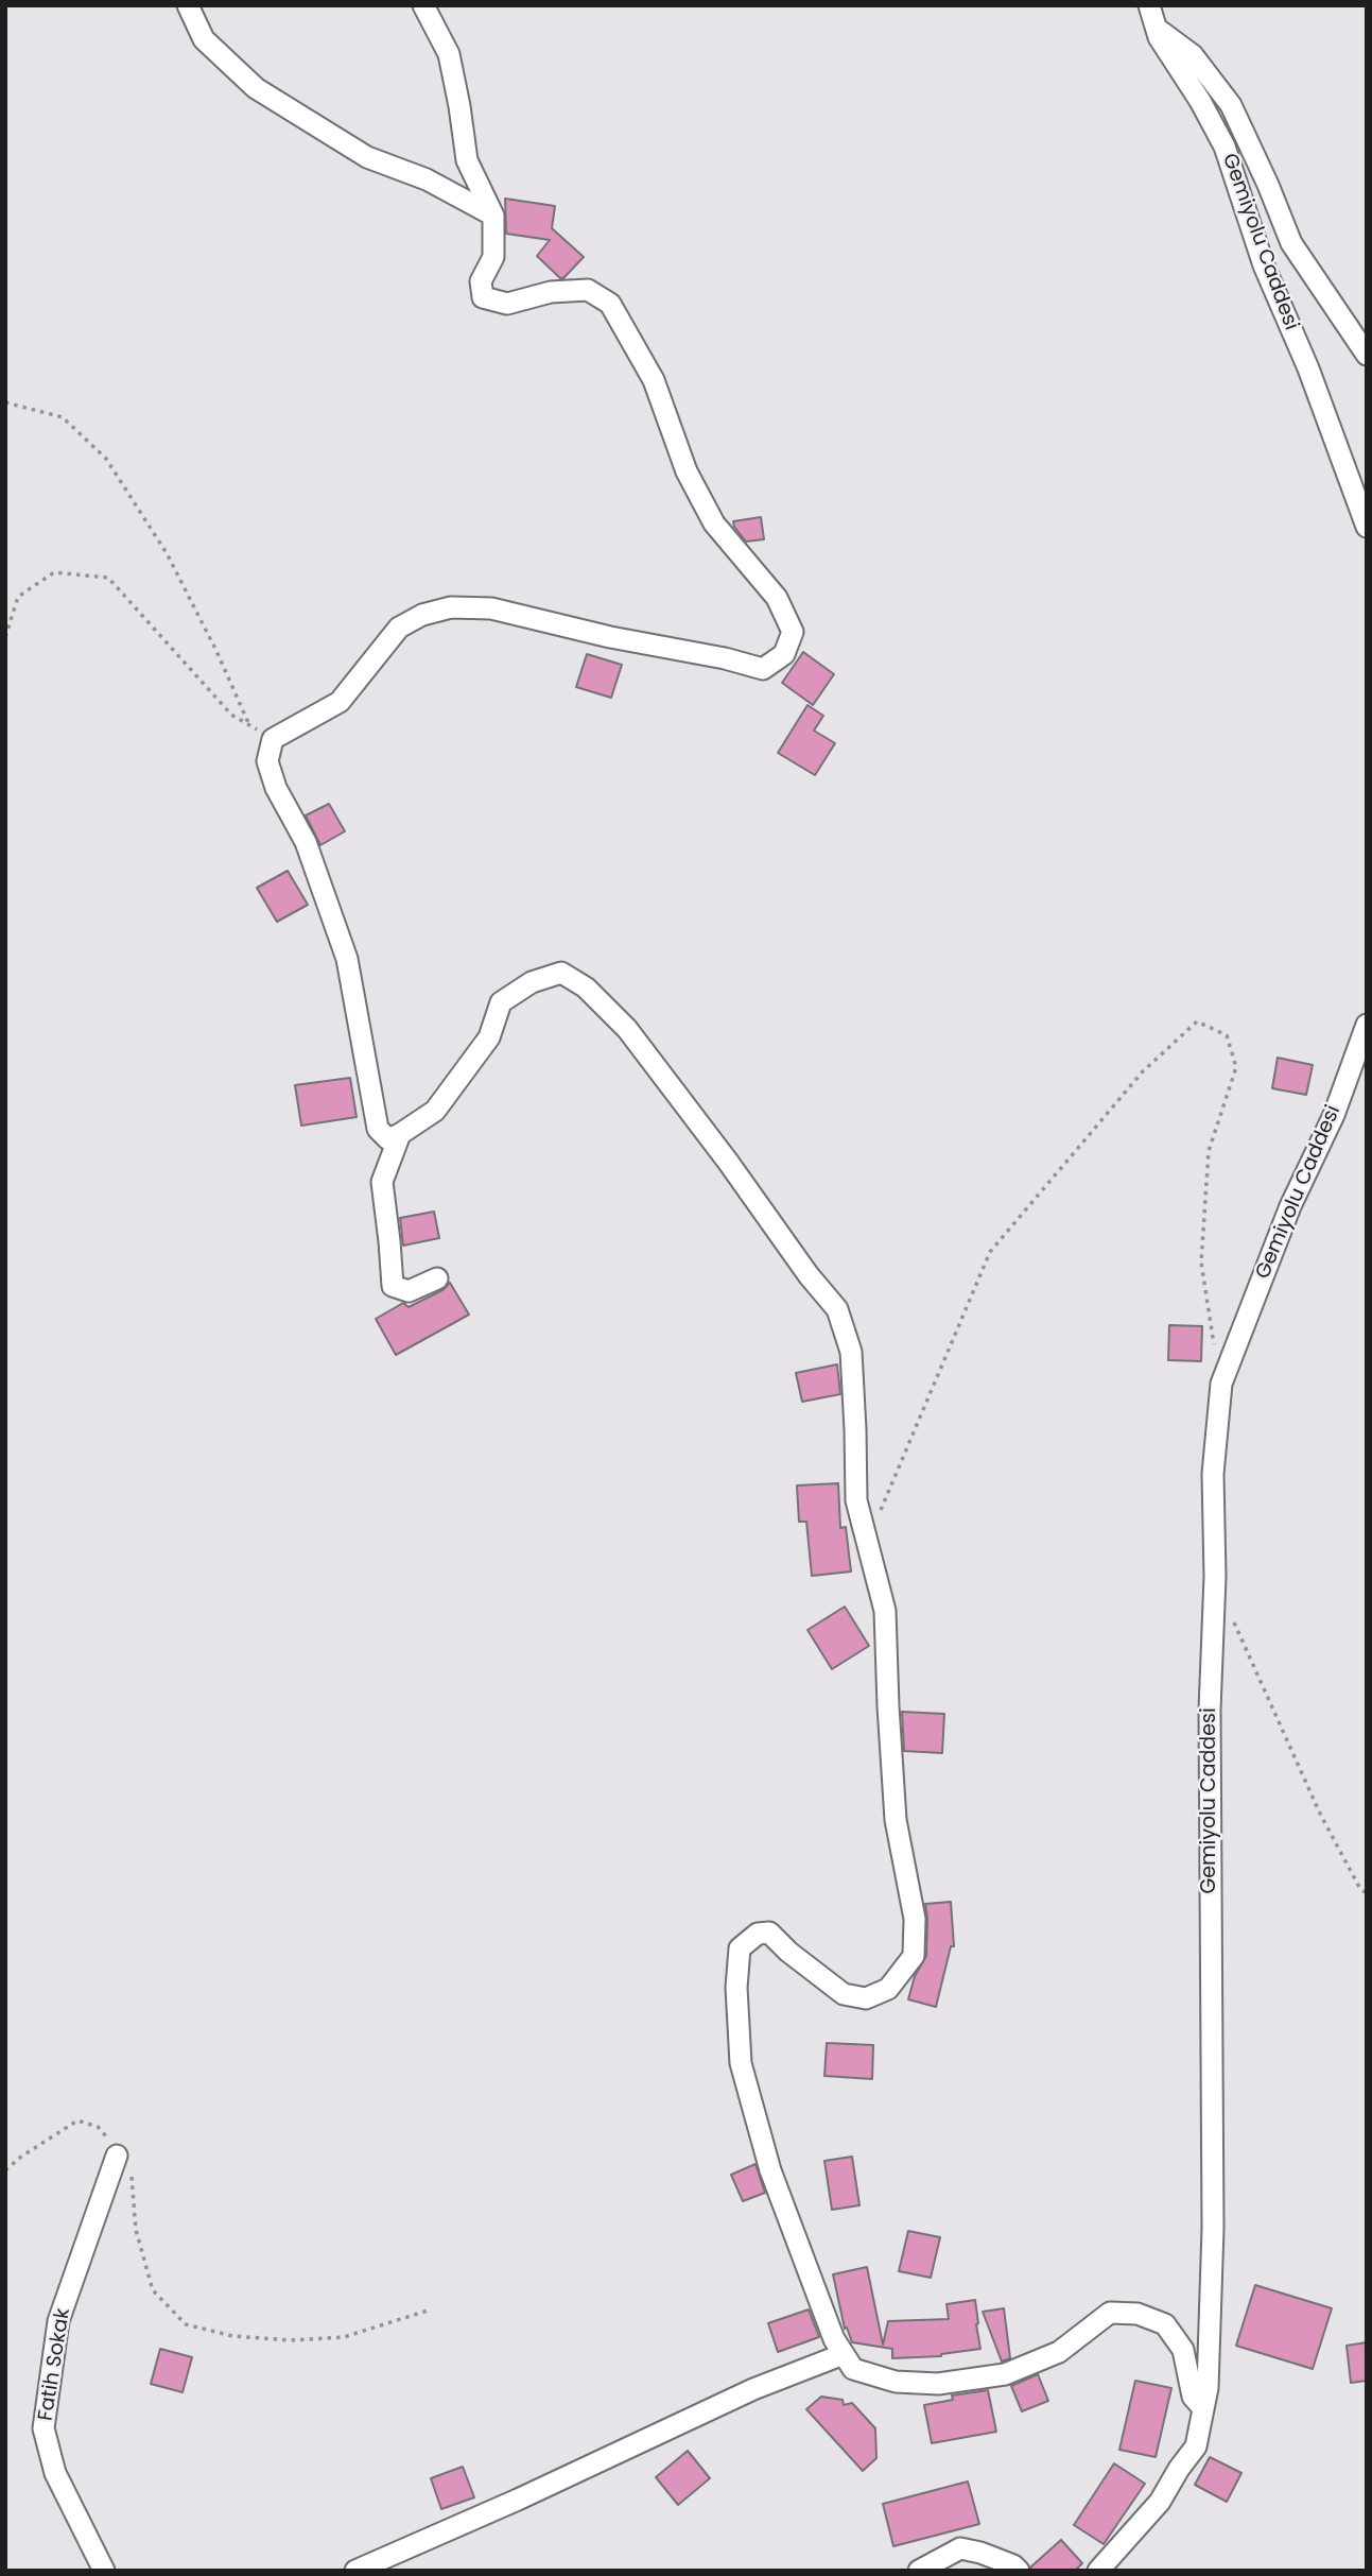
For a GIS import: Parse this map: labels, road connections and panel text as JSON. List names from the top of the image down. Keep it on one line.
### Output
{"streets":{"street":["Gemiyolu Caddesi","Fatih Sokak"]}}
